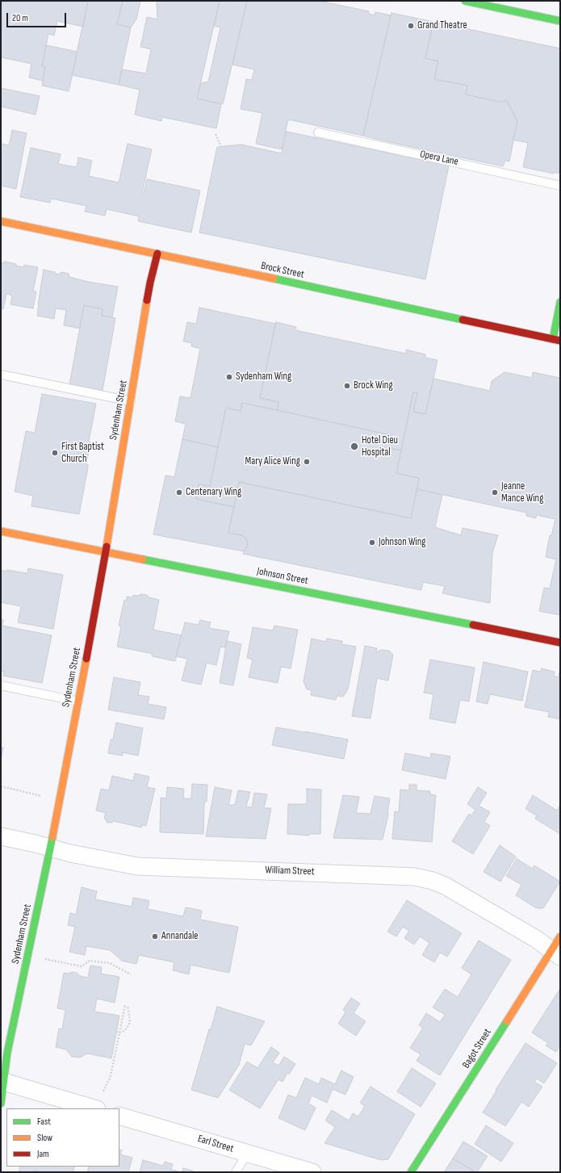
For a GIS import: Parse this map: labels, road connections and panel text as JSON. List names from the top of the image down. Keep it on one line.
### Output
{"streets":{"main road":["Brock Street","Sydenham Street","Johnson Street","Bagot Street"],"street":["William Street","Earl Street"],"lane":["Opera Lane"]},"crossings":[["Brock Street","Sydenham Street"],["Sydenham Street","Johnson Street"],["Sydenham Street","William Street"],["William Street","Bagot Street"]],"places":["Grand Theatre","Sydenham Wing","Brock Wing","Hotel Dieu Hospital","First Baptist Church","Mary Alice Wing","Centenary Wing","Jeanne Mance Wing","Johnson Wing","Annandale"],"legend":["Fast","Slow","Jam"],"scale_bar":"20 m"}
